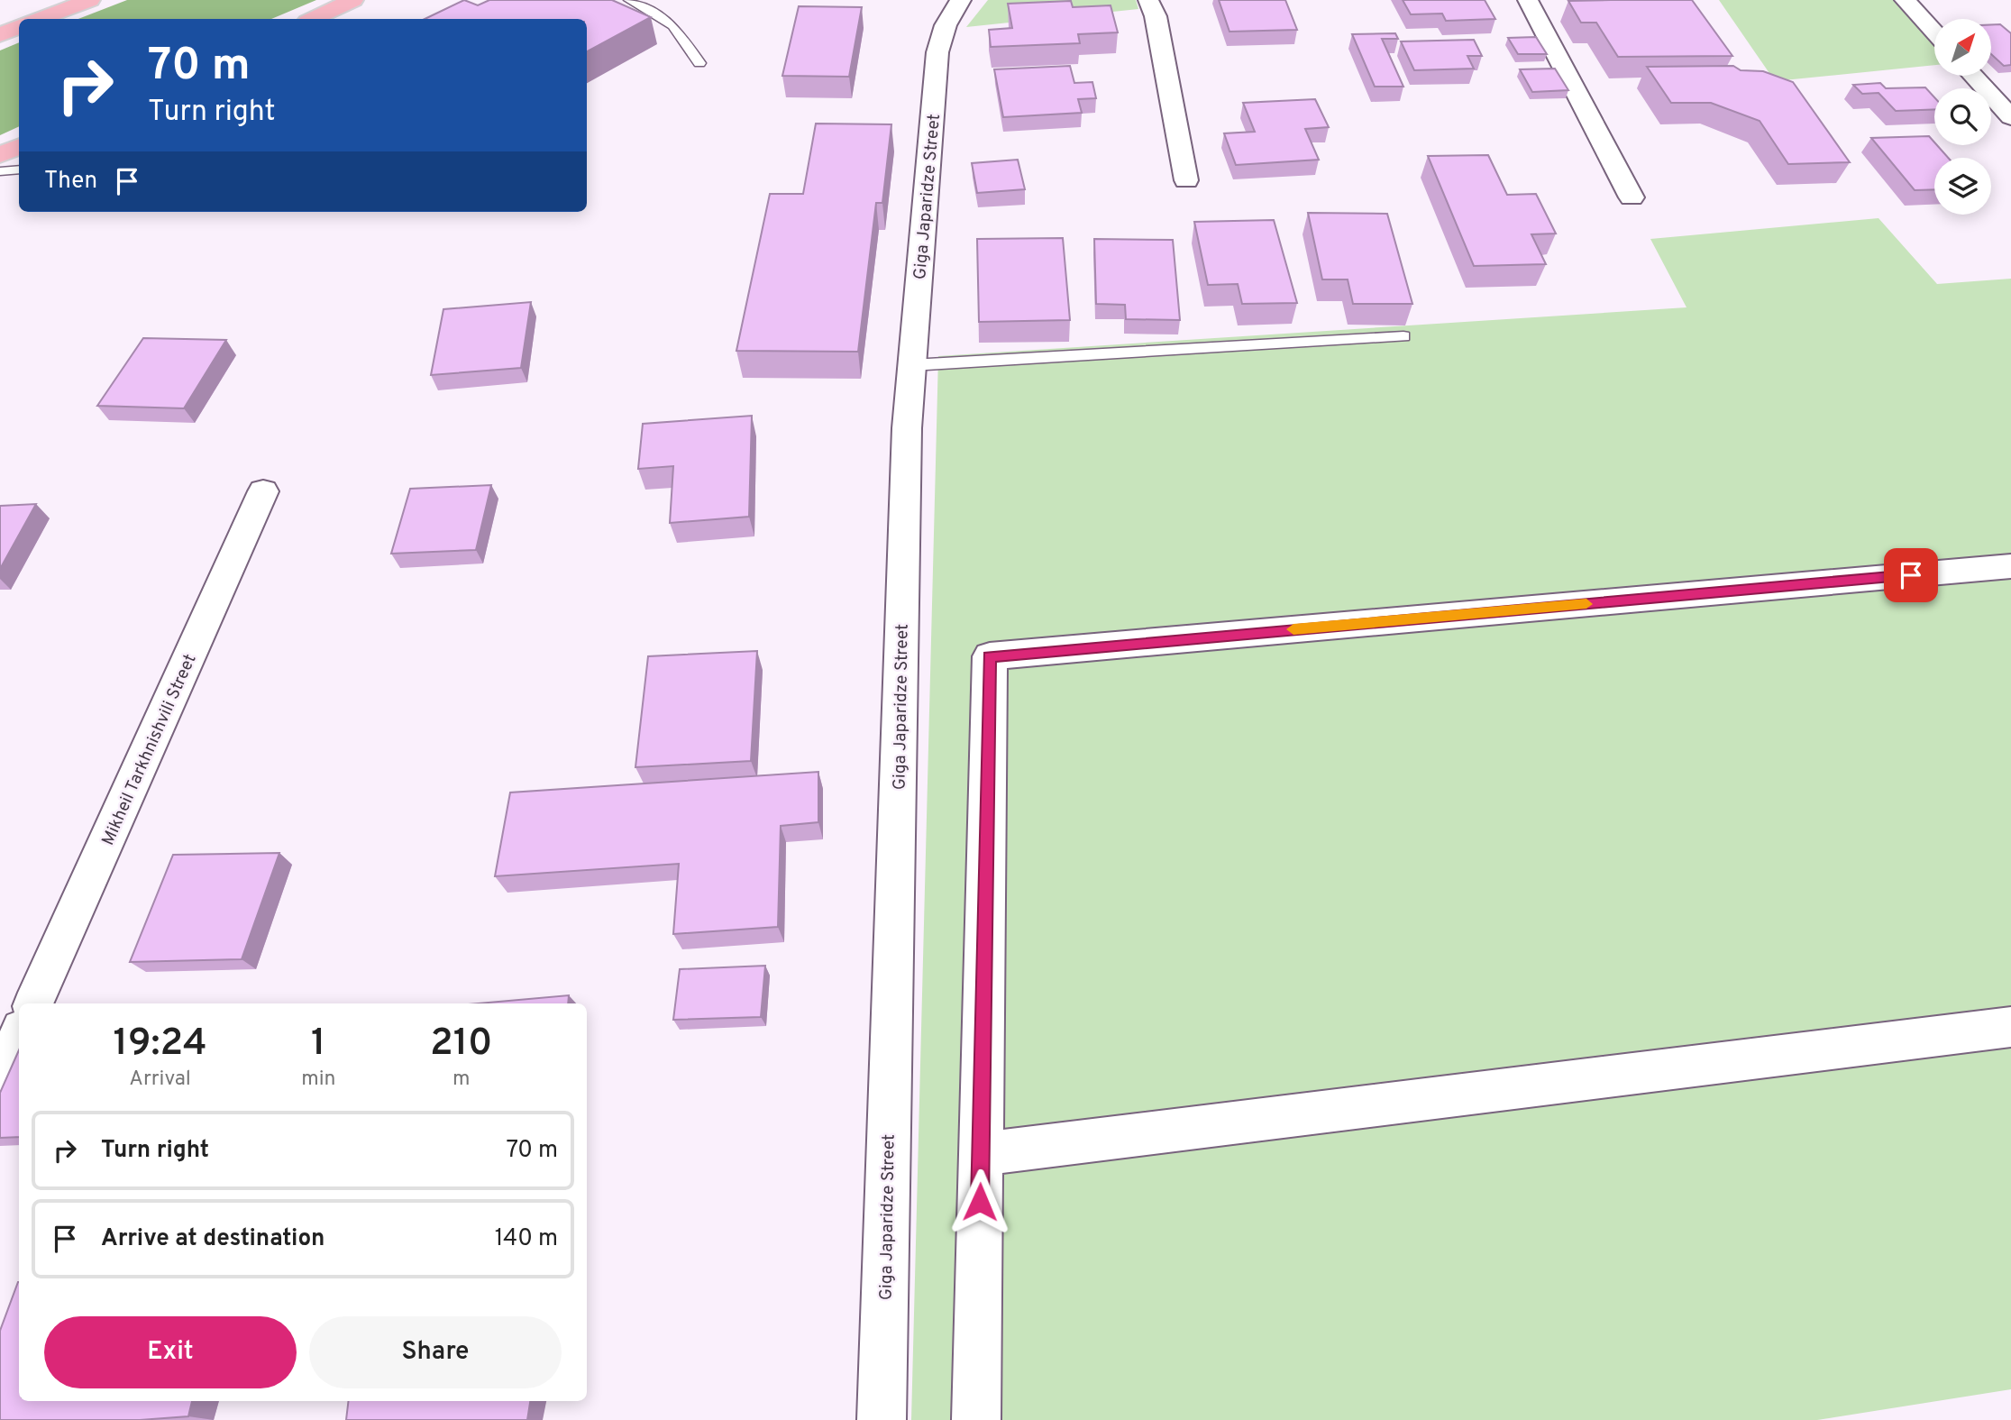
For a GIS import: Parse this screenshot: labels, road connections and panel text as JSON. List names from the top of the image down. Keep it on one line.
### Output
{"streets":{"street":["Giga Japaridze Street","Mikheil Tarkhnishvili Street"]},"north":"top right","page":{"turn":["70 m","Turn right"],"then":"Then","eta":["19:24","Arrival","1","min","210","m"],"list":[{"name":"Turn right","value":"70 m"},{"name":"Arrive at destination","value":"140 m"}],"buttons":["Exit","Share"]}}
